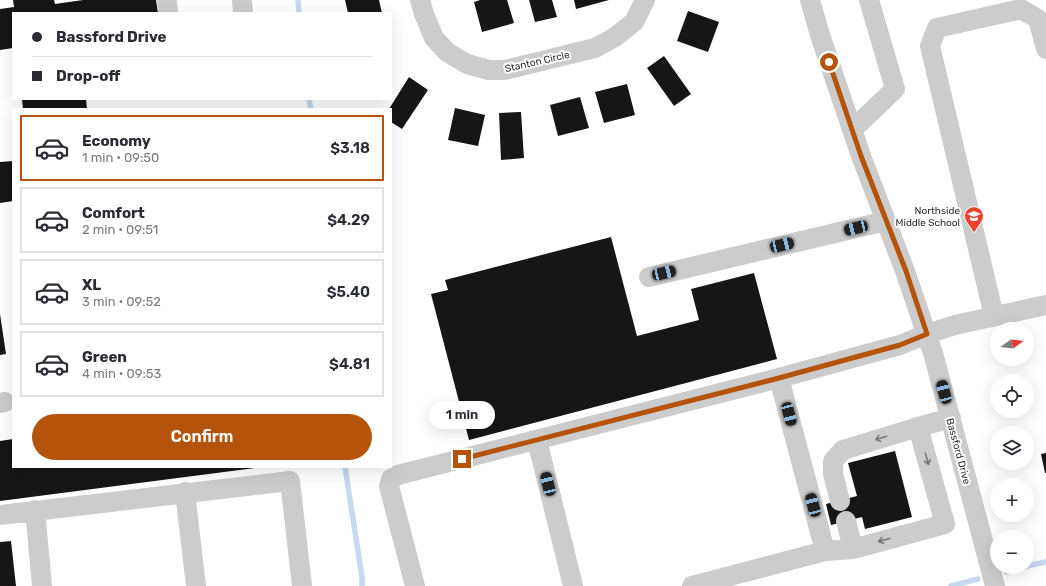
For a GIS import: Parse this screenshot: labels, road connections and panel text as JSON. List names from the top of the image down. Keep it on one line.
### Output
{"streets":{"street":["Stanton Circle","Bassford Drive"]},"places":{"school or university":["Northside Middle School"]},"north":"right","page":{"banner":["Bassford Drive","Drop-off"],"list":[{"name":"Economy","note":"1 min · 09:50","value":"$3.18"},{"name":"Comfort","note":"2 min · 09:51","value":"$4.29"},{"name":"XL","note":"3 min · 09:52","value":"$5.40"},{"name":"Green","note":"4 min · 09:53","value":"$4.81"}],"map_buttons":["+","−"],"bubble":"1 min","buttons":"Confirm"}}
